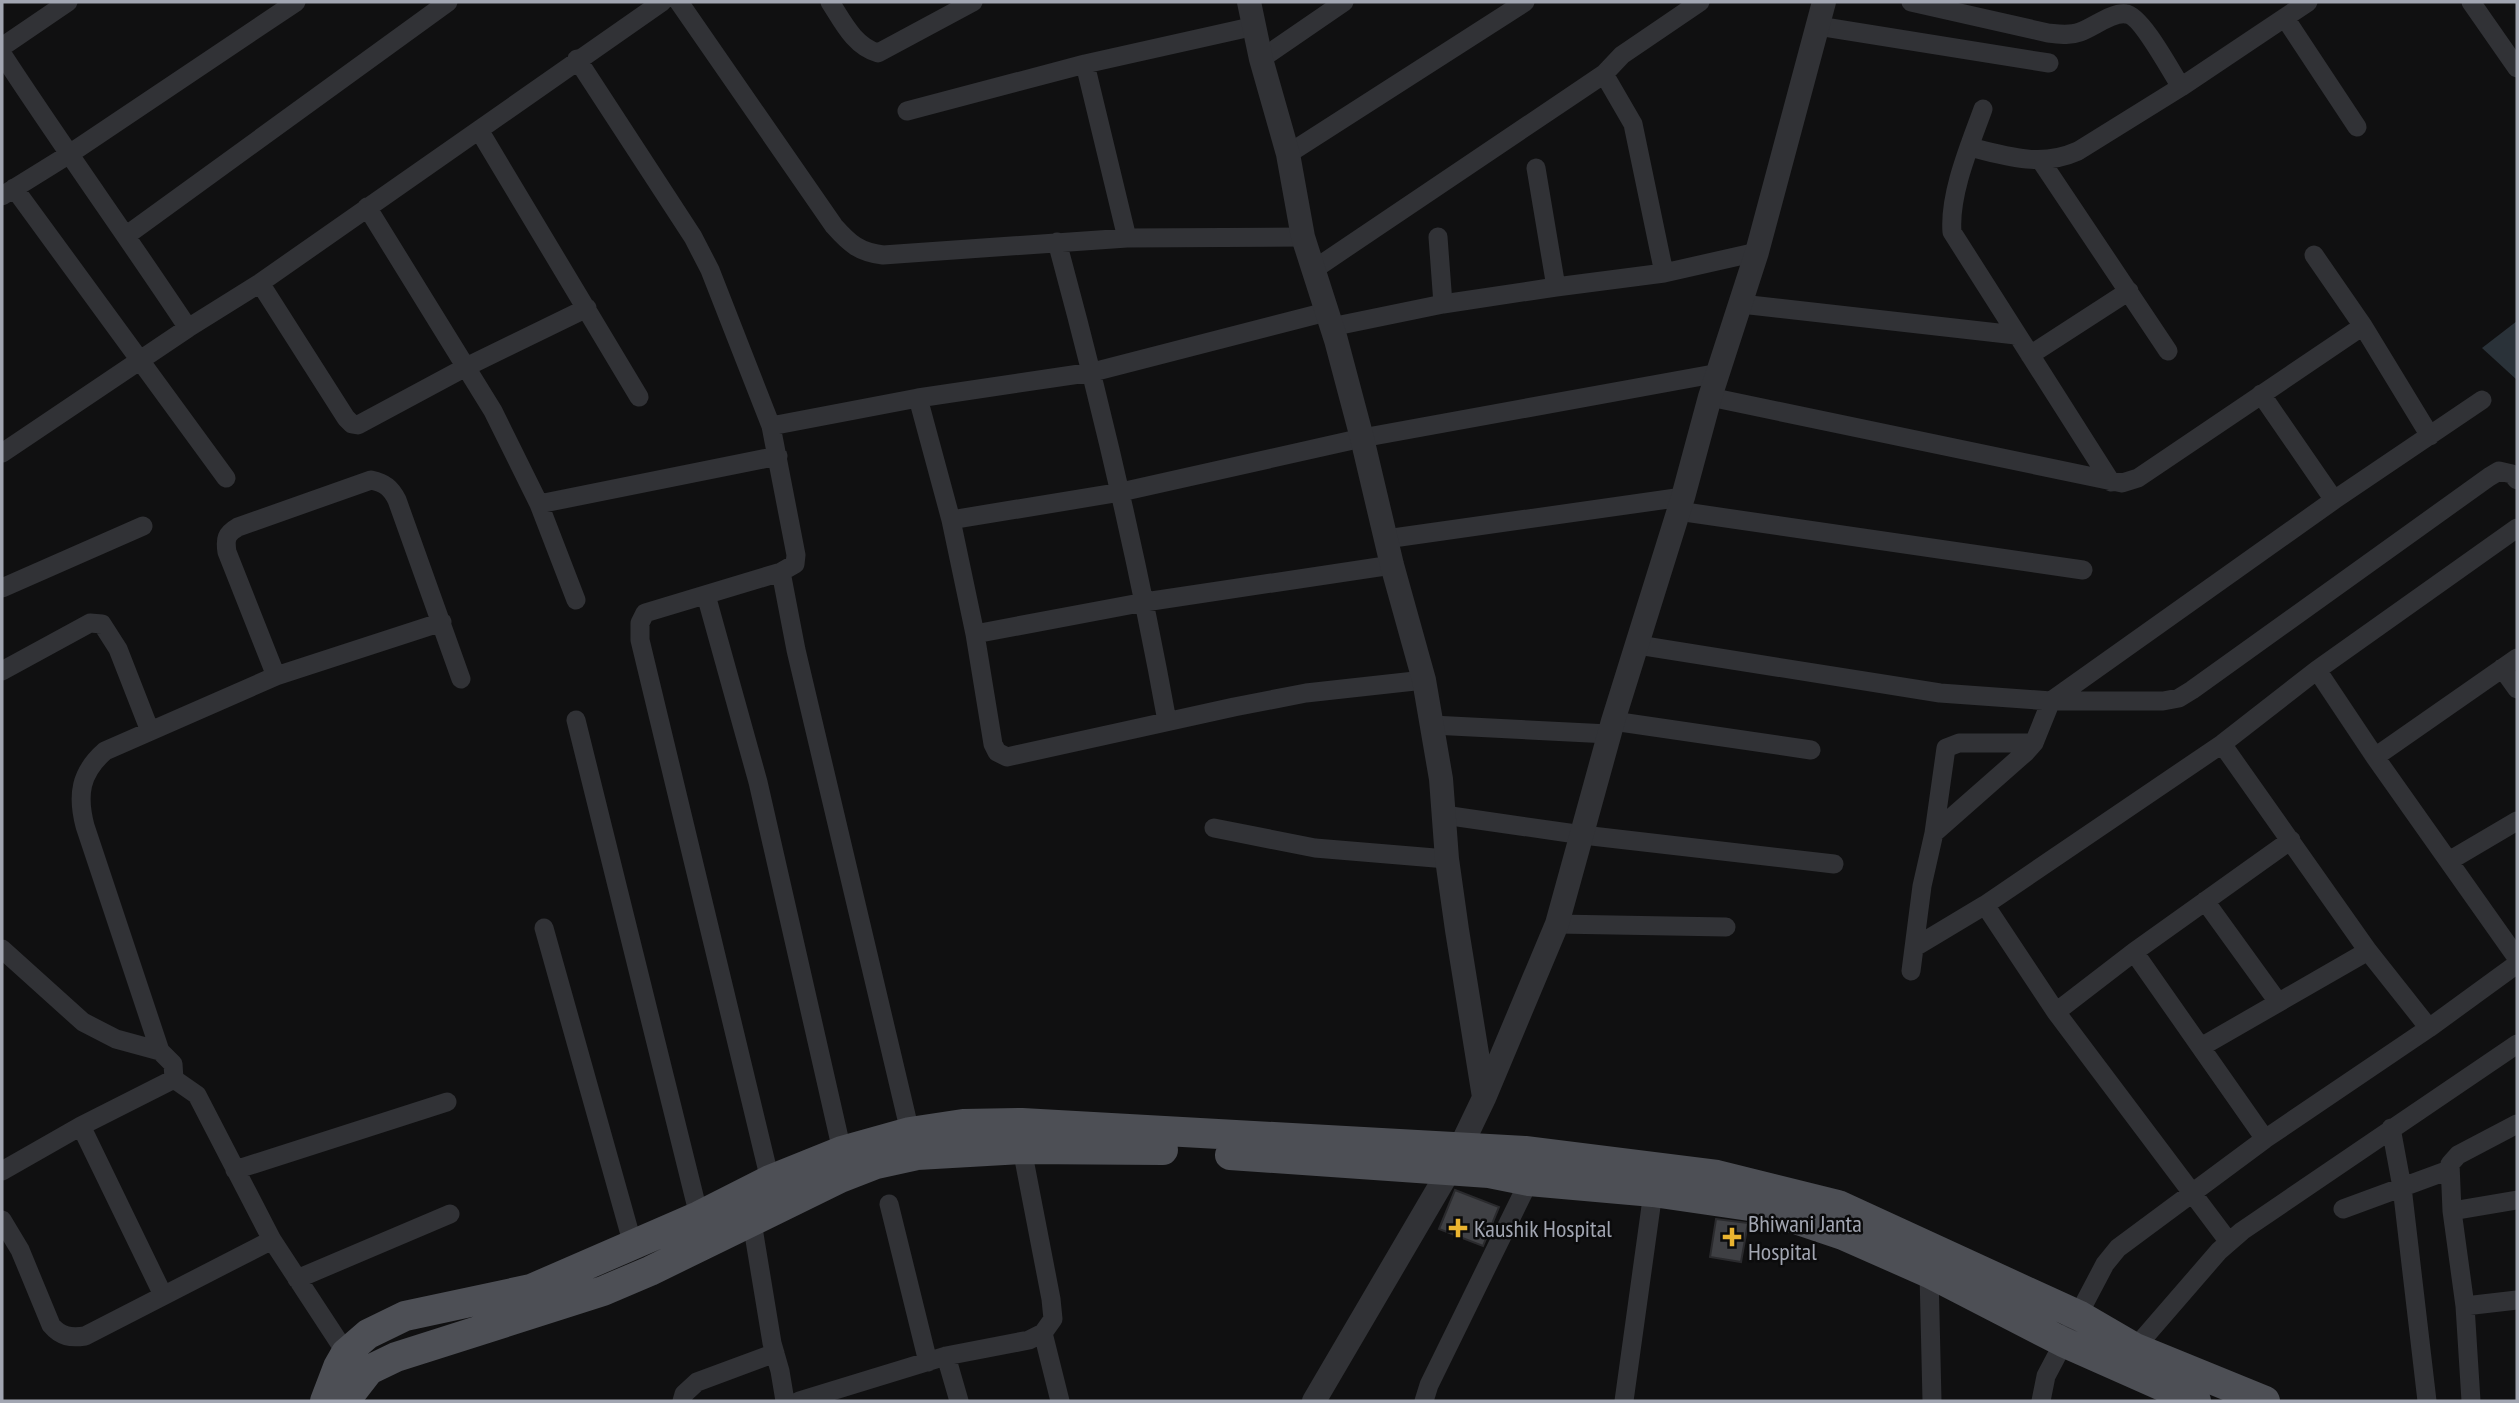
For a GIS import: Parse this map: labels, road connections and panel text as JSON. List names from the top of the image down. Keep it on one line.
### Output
{"places":{"health":["Kaushik Hospital","Bhiwani Janta Hospital"]}}
